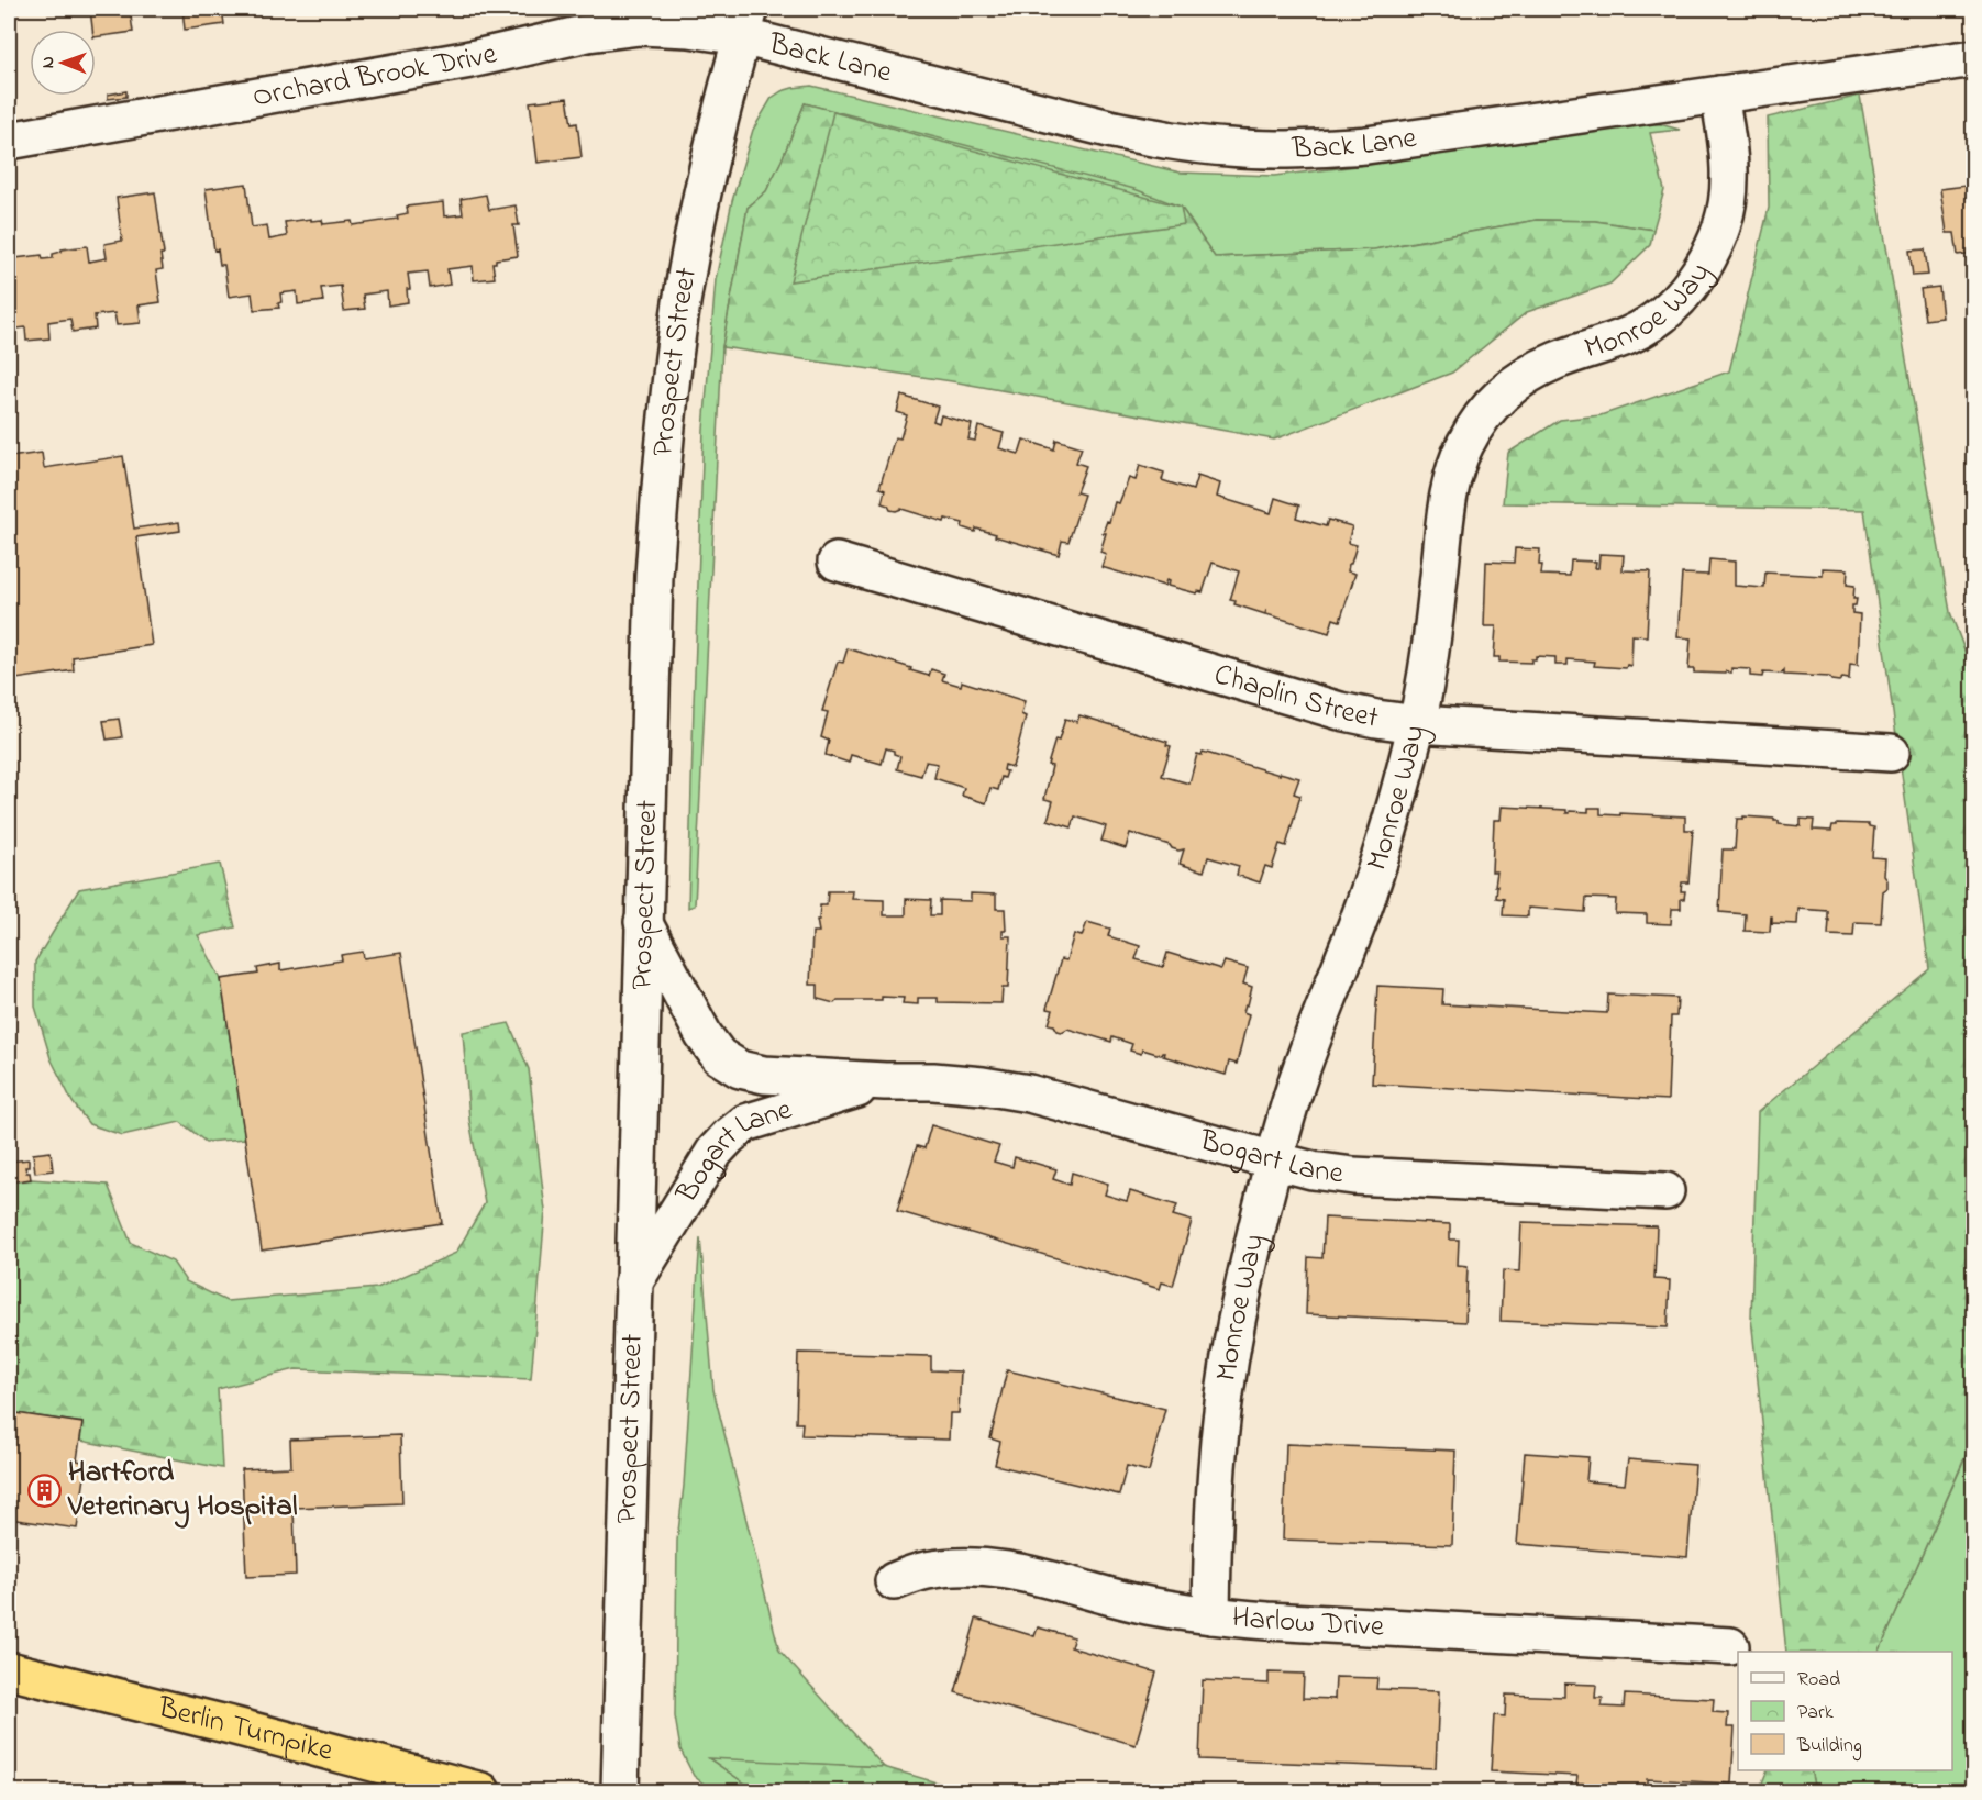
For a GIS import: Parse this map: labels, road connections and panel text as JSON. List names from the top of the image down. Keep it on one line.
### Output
{"streets":{"highway":["Berlin Turnpike"],"street":["Back Lane","Orchard Brook Drive","Monroe Way","Prospect Street","Chaplin Street","Bogart Lane","Harlow Drive"]},"crossings":[["Back Lane","Orchard Brook Drive"],["Back Lane","Monroe Way"],["Back Lane","Prospect Street"],["Orchard Brook Drive","Prospect Street"],["Monroe Way","Chaplin Street"],["Monroe Way","Bogart Lane"],["Monroe Way","Harlow Drive"],["Prospect Street","Bogart Lane"]],"places":{"building":["Hartford Veterinary Hospital"]},"legend":["Road","Park","Building"],"north":"left"}
